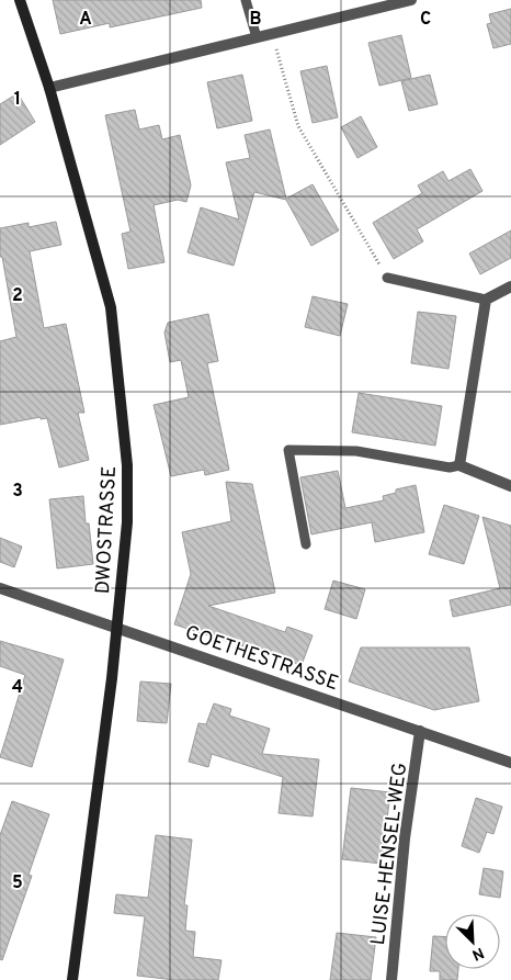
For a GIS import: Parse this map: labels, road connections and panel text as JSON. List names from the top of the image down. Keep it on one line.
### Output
{"streets":{"street":["DWOSTRASSE","GOETHESTRASSE","LUISE-HENSEL-WEG"]},"crossings":[["DWOSTRASSE","GOETHESTRASSE"],["GOETHESTRASSE","LUISE-HENSEL-WEG"]],"north":"bottom right","grid":{"columns":["A","B","C"],"rows":["1","2","3","4","5"]}}
